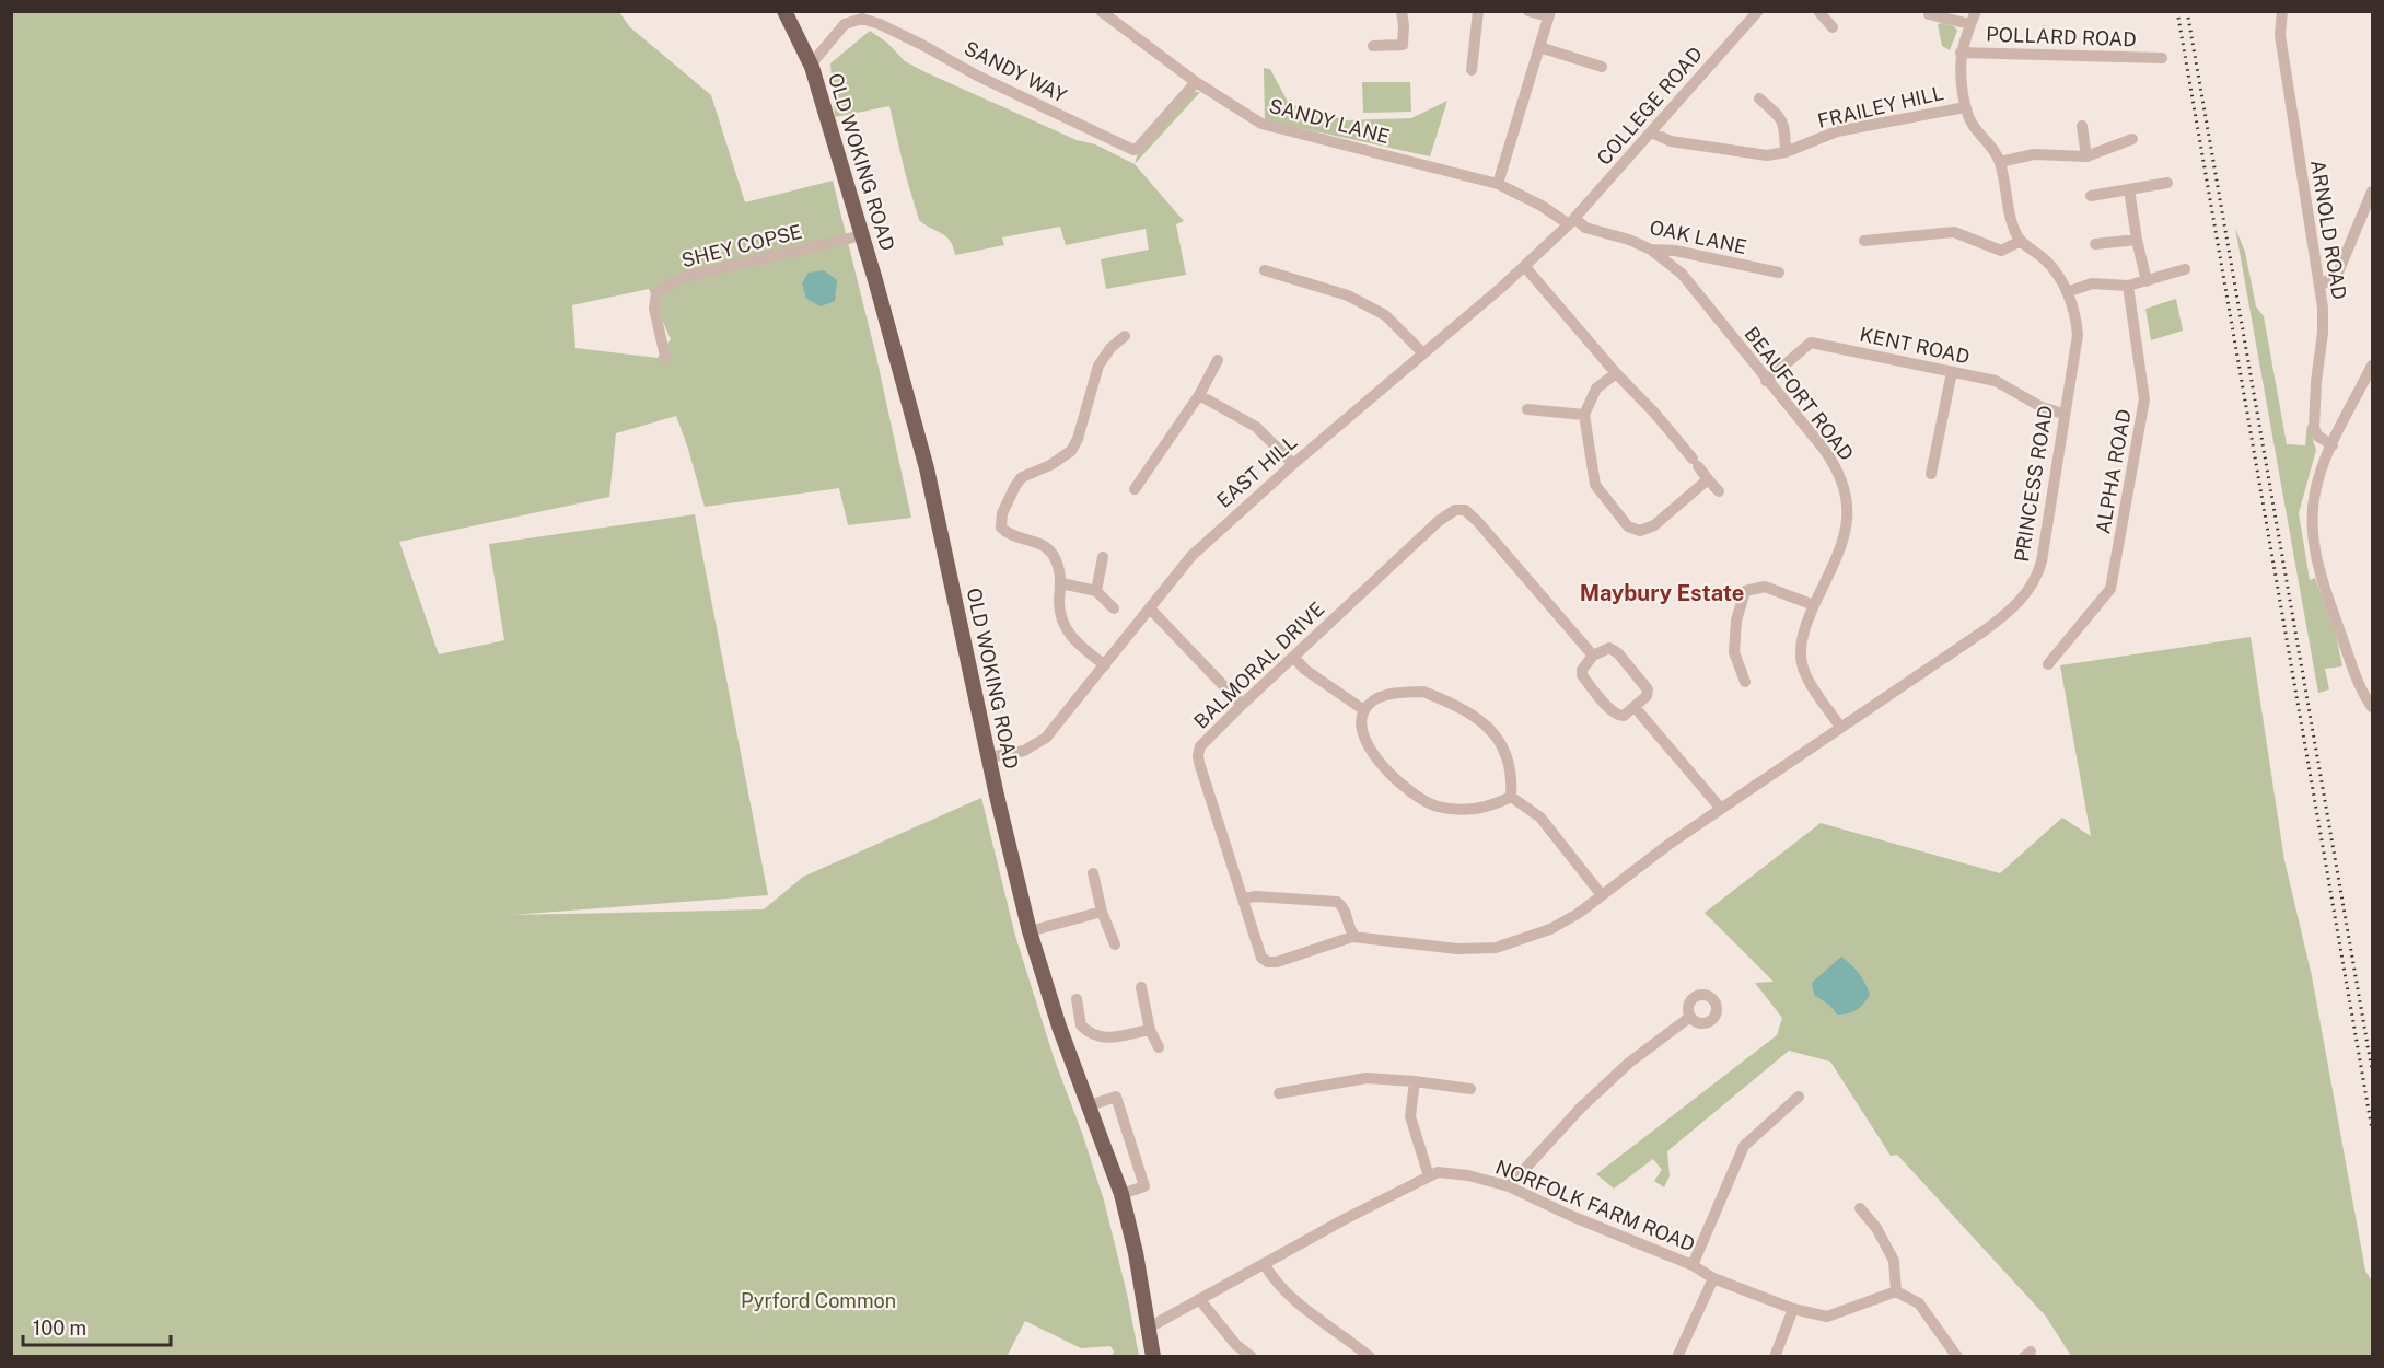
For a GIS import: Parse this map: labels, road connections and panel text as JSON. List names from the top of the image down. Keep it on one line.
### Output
{"streets":{"main road":["OLD WOKING ROAD"],"street":["POLLARD ROAD","SANDY WAY","COLLEGE ROAD","FRAILEY HILL","SANDY LANE","ARNOLD ROAD","OAK LANE","SHEY COPSE","KENT ROAD","BEAUFORT ROAD","EAST HILL","ALPHA ROAD","PRINCESS ROAD","BALMORAL DRIVE","NORFOLK FARM ROAD"]},"crossings":[["SANDY WAY","SANDY LANE"],["SANDY WAY","OLD WOKING ROAD"],["COLLEGE ROAD","FRAILEY HILL"],["COLLEGE ROAD","SANDY LANE"],["COLLEGE ROAD","OAK LANE"],["COLLEGE ROAD","EAST HILL"],["SANDY LANE","OAK LANE"],["SANDY LANE","EAST HILL"],["OLD WOKING ROAD","SHEY COPSE"],["OLD WOKING ROAD","EAST HILL"],["OLD WOKING ROAD","NORFOLK FARM ROAD"],["OAK LANE","BEAUFORT ROAD"],["OAK LANE","EAST HILL"],["KENT ROAD","BEAUFORT ROAD"],["KENT ROAD","PRINCESS ROAD"],["BEAUFORT ROAD","PRINCESS ROAD"],["PRINCESS ROAD","BALMORAL DRIVE"]],"districts":["Maybury Estate"],"parks":["Pyrford Common"],"scale_bar":"100 m"}
